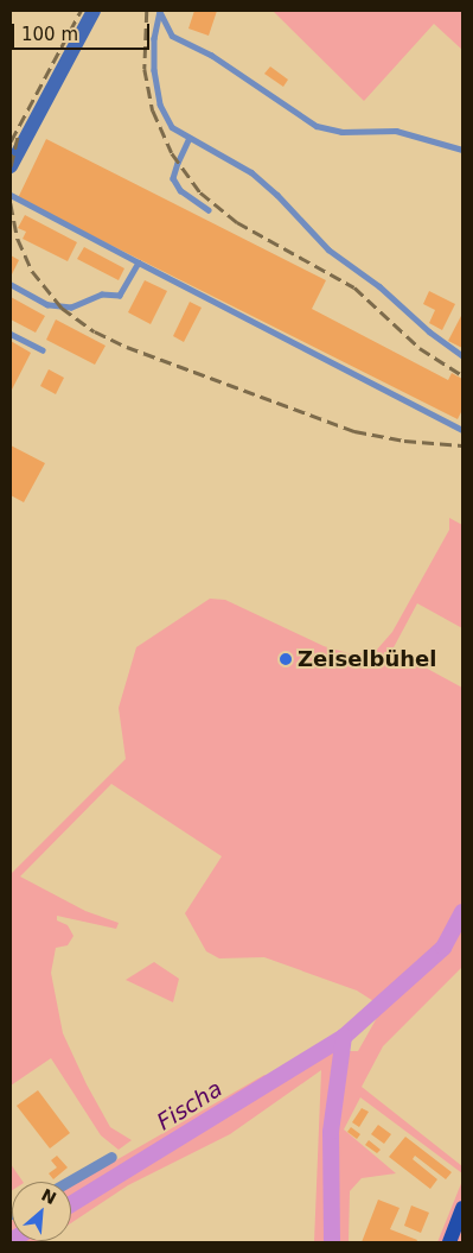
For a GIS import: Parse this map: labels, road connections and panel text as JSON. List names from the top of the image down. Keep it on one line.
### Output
{"water":["Fischa"],"places":["Zeiselbühel"],"scale_bar":"100 m","north":"top right"}
